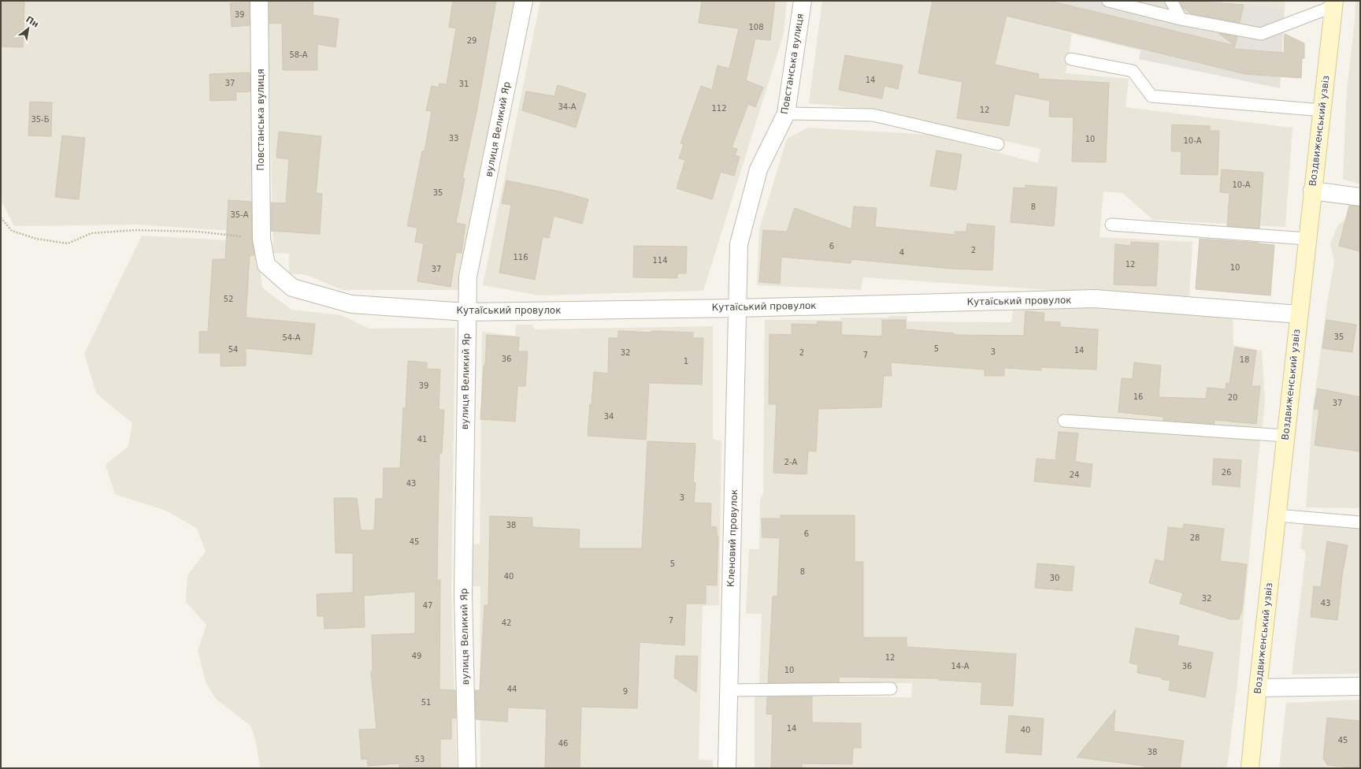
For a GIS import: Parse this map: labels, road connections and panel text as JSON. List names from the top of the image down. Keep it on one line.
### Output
{"streets":{"street":["Повстанська вулиця","вулиця Великий Яр","Воздвиженський узвіз","Кутаїський провулок","Кленовий провулок"]},"crossings":[["Повстанська вулиця","Кутаїський провулок"],["Повстанська вулиця","Кленовий провулок"],["вулиця Великий Яр","Кутаїський провулок"],["Воздвиженський узвіз","Кутаїський провулок"],["Кутаїський провулок","Кленовий провулок"]],"house_numbers":["39","108","29","58-А","14","37","31","34-А","112","12","35-Б","33","10","10-А","10-А","35","8","35-А","6","2","4","116","114","12","10","37","52","35","54-А","5","54","14","3","32","2","7","36","18","1","39","16","20","37","34","41","2-А","26","24","43","3","38","6","28","45","5","8","40","30","32","43","47","7","42","49","12","14-А","36","10","44","9","51","14","40","45","46","38","53"],"north":"top right"}
